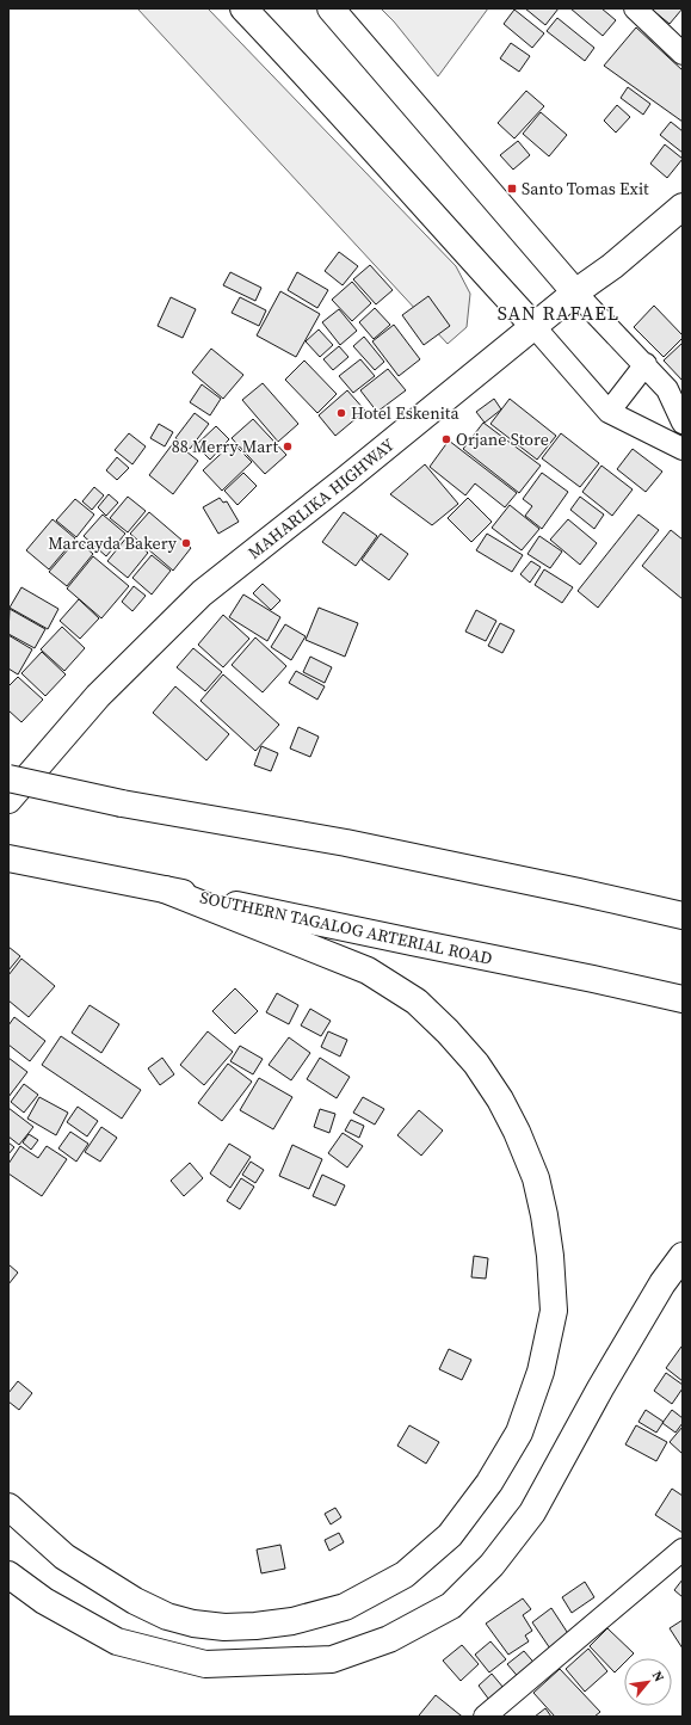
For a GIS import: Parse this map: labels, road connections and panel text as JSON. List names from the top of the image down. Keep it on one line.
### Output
{"streets":{"highway":["MAHARLIKA HIGHWAY","SOUTHERN TAGALOG ARTERIAL ROAD"]},"districts":["SAN RAFAEL"],"places":{"transit":["Santo Tomas Exit"],"other":["Hotel Eskenita","Orjane Store","88 Merry Mart","Marcayda Bakery"]},"north":"top right"}
